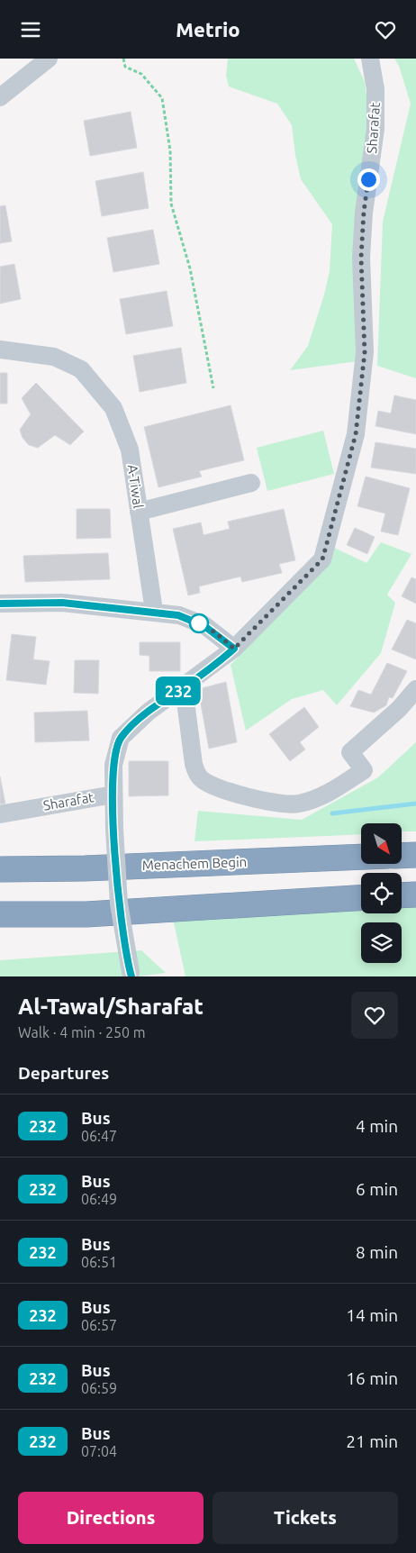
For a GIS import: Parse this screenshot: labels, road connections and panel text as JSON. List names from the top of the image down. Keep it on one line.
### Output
{"streets":{"highway":["Menachem Begin"],"street":["Sharafat","A-Tiwal"]},"lines":["bus line 232"],"north":"bottom right","page":{"header":"Metrio","on_map":"232","heading":[["Al-Tawal/Sharafat","Walk · 4 min · 250 m"],"Departures"],"list":[{"mark":"232","name":"Bus","note":"06:47","value":"4 min"},{"mark":"232","name":"Bus","note":"06:49","value":"6 min"},{"mark":"232","name":"Bus","note":"06:51","value":"8 min"},{"mark":"232","name":"Bus","note":"06:57","value":"14 min"},{"mark":"232","name":"Bus","note":"06:59","value":"16 min"},{"mark":"232","name":"Bus","note":"07:04","value":"21 min"}],"buttons":["Directions","Tickets"]}}
